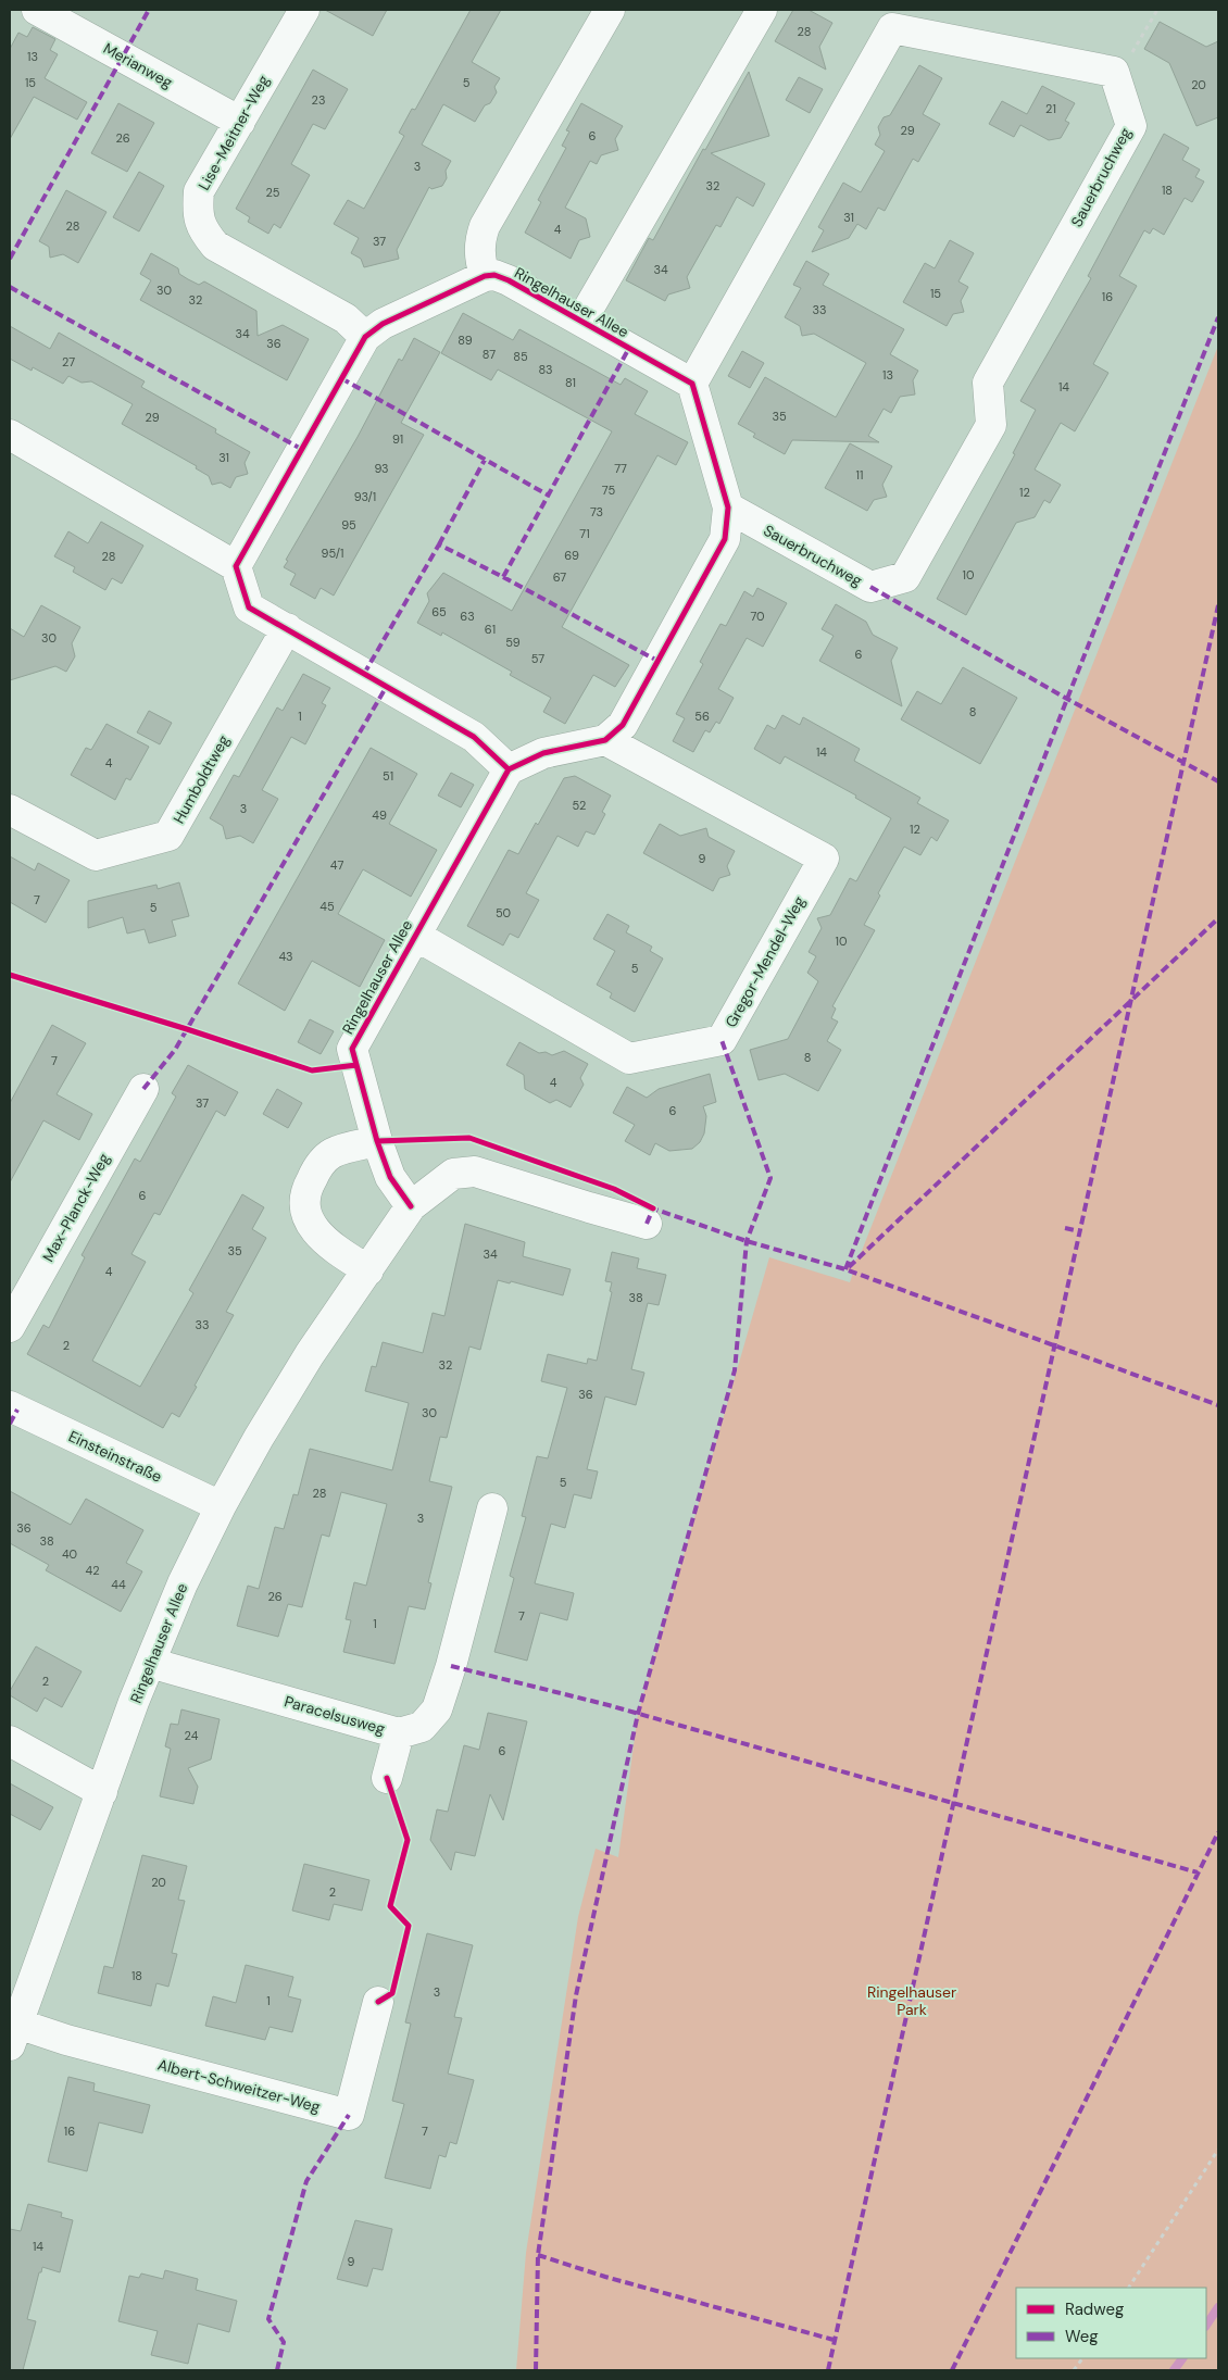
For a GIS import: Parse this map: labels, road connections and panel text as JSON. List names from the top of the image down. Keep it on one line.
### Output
{"streets":{"street":["Merianweg","Lise-Meitner-Weg","Sauerbruchweg","Ringelhauser Allee","Humboldtweg","Gregor-Mendel-Weg","Max-Planck-Weg","Einsteinstraße","Paracelsusweg","Albert-Schweitzer-Weg"]},"crossings":[["Merianweg","Lise-Meitner-Weg"],["Ringelhauser Allee","Gregor-Mendel-Weg"],["Ringelhauser Allee","Einsteinstraße"],["Ringelhauser Allee","Paracelsusweg"],["Ringelhauser Allee","Albert-Schweitzer-Weg"]],"parks":["Ringelhauser Park"],"house_numbers":["28","13","15","5","20","23","21","29","6","26","3","32","18","25","31","28","4","37","34","30","15","16","32","33","34","89","36","87","85","27","83","13","81","14","35","29","91","31","93","77","11","75","12","93/1","73","95","71","95/1","69","28","10","67","65","63","70","61","30","59","6","57","8","1","56","14","4","51","52","3","49","12","9","47","7","45","5","50","10","43","5","8","7","4","37","6","6","35","34","4","38","33","2","32","36","30","5","28","3","36","38","40","42","44","26","7","1","2","24","6","20","2","18","3","1","16","7","14","9"],"legend":["Radweg","Weg"]}
